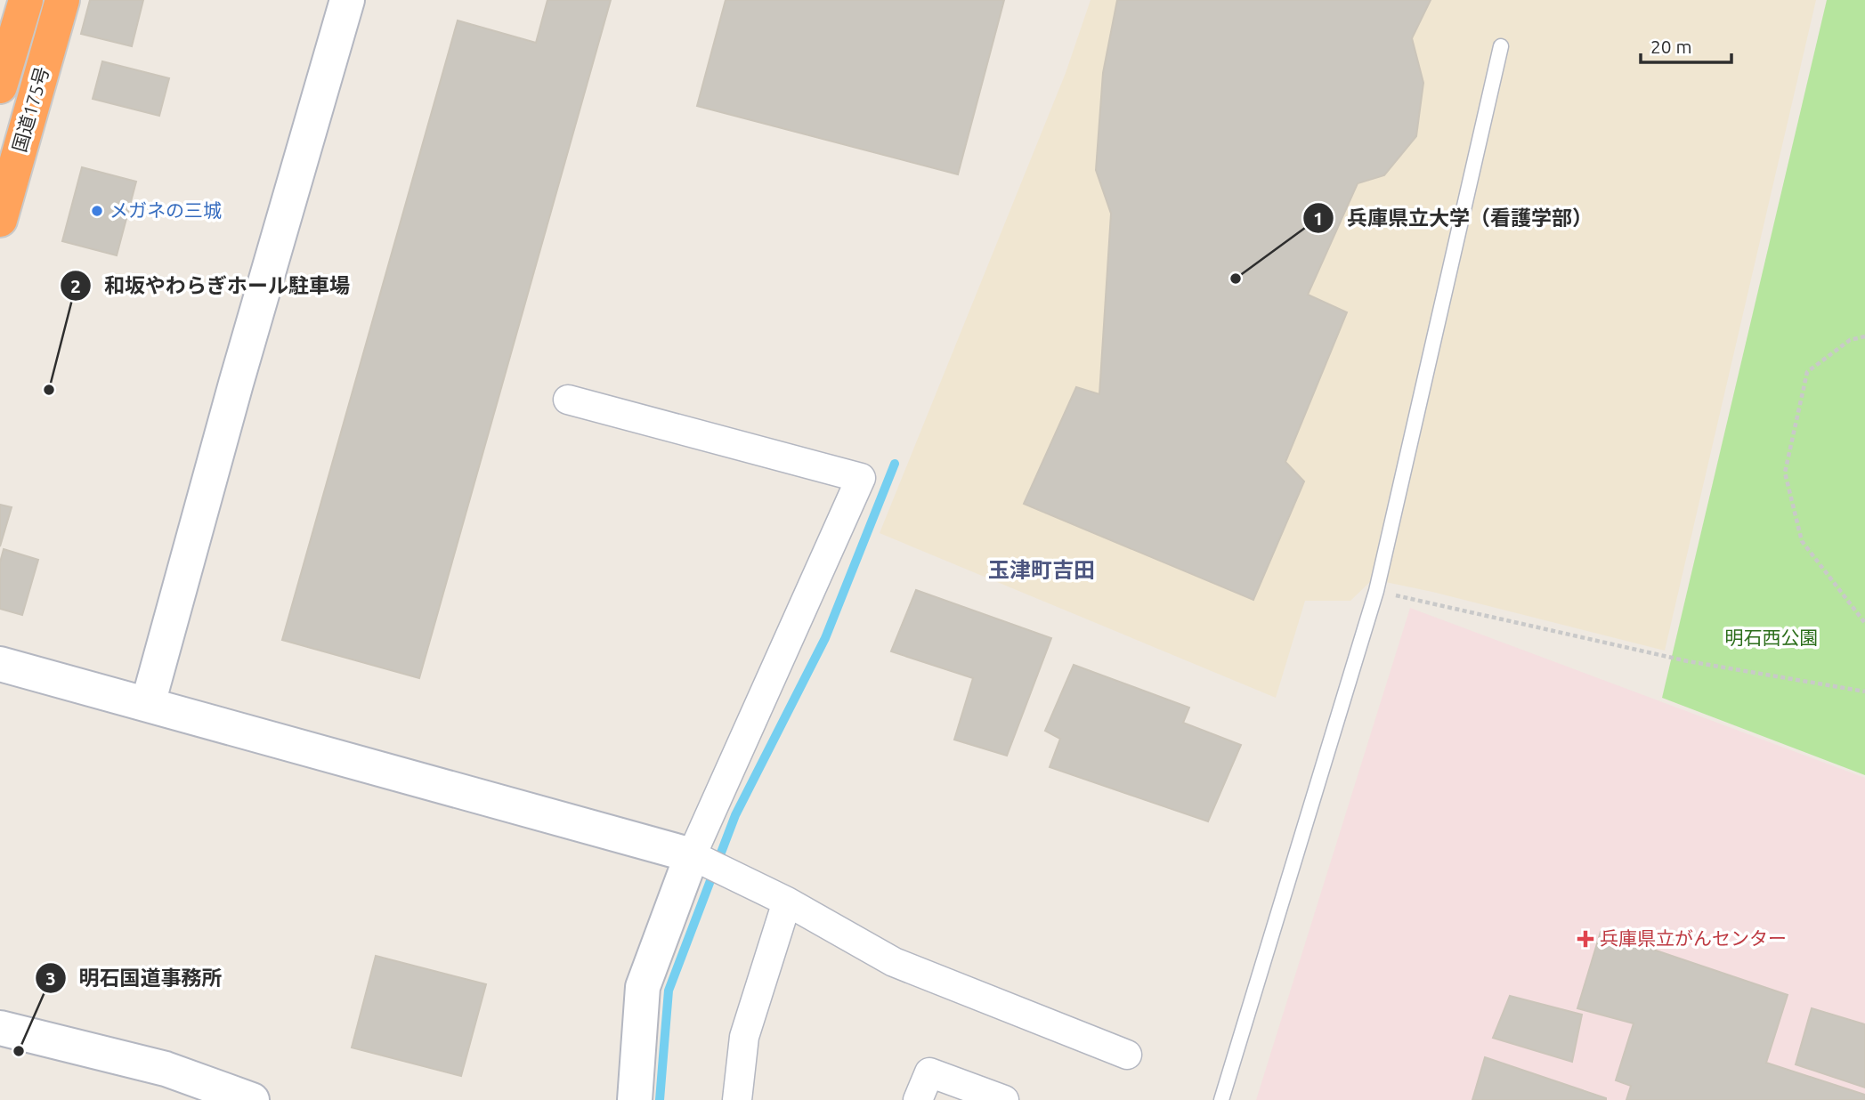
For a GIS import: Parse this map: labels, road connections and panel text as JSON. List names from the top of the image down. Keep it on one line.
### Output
{"streets":{"highway":["国道175号"]},"districts":["玉津町吉田"],"parks":["明石西公園"],"places":{"other":["メガネの三城","兵庫県立大学（看護学部）","和坂やわらぎホール駐車場","明石国道事務所"],"health":["兵庫県立がんセンター"]},"scale_bar":"20 m"}
